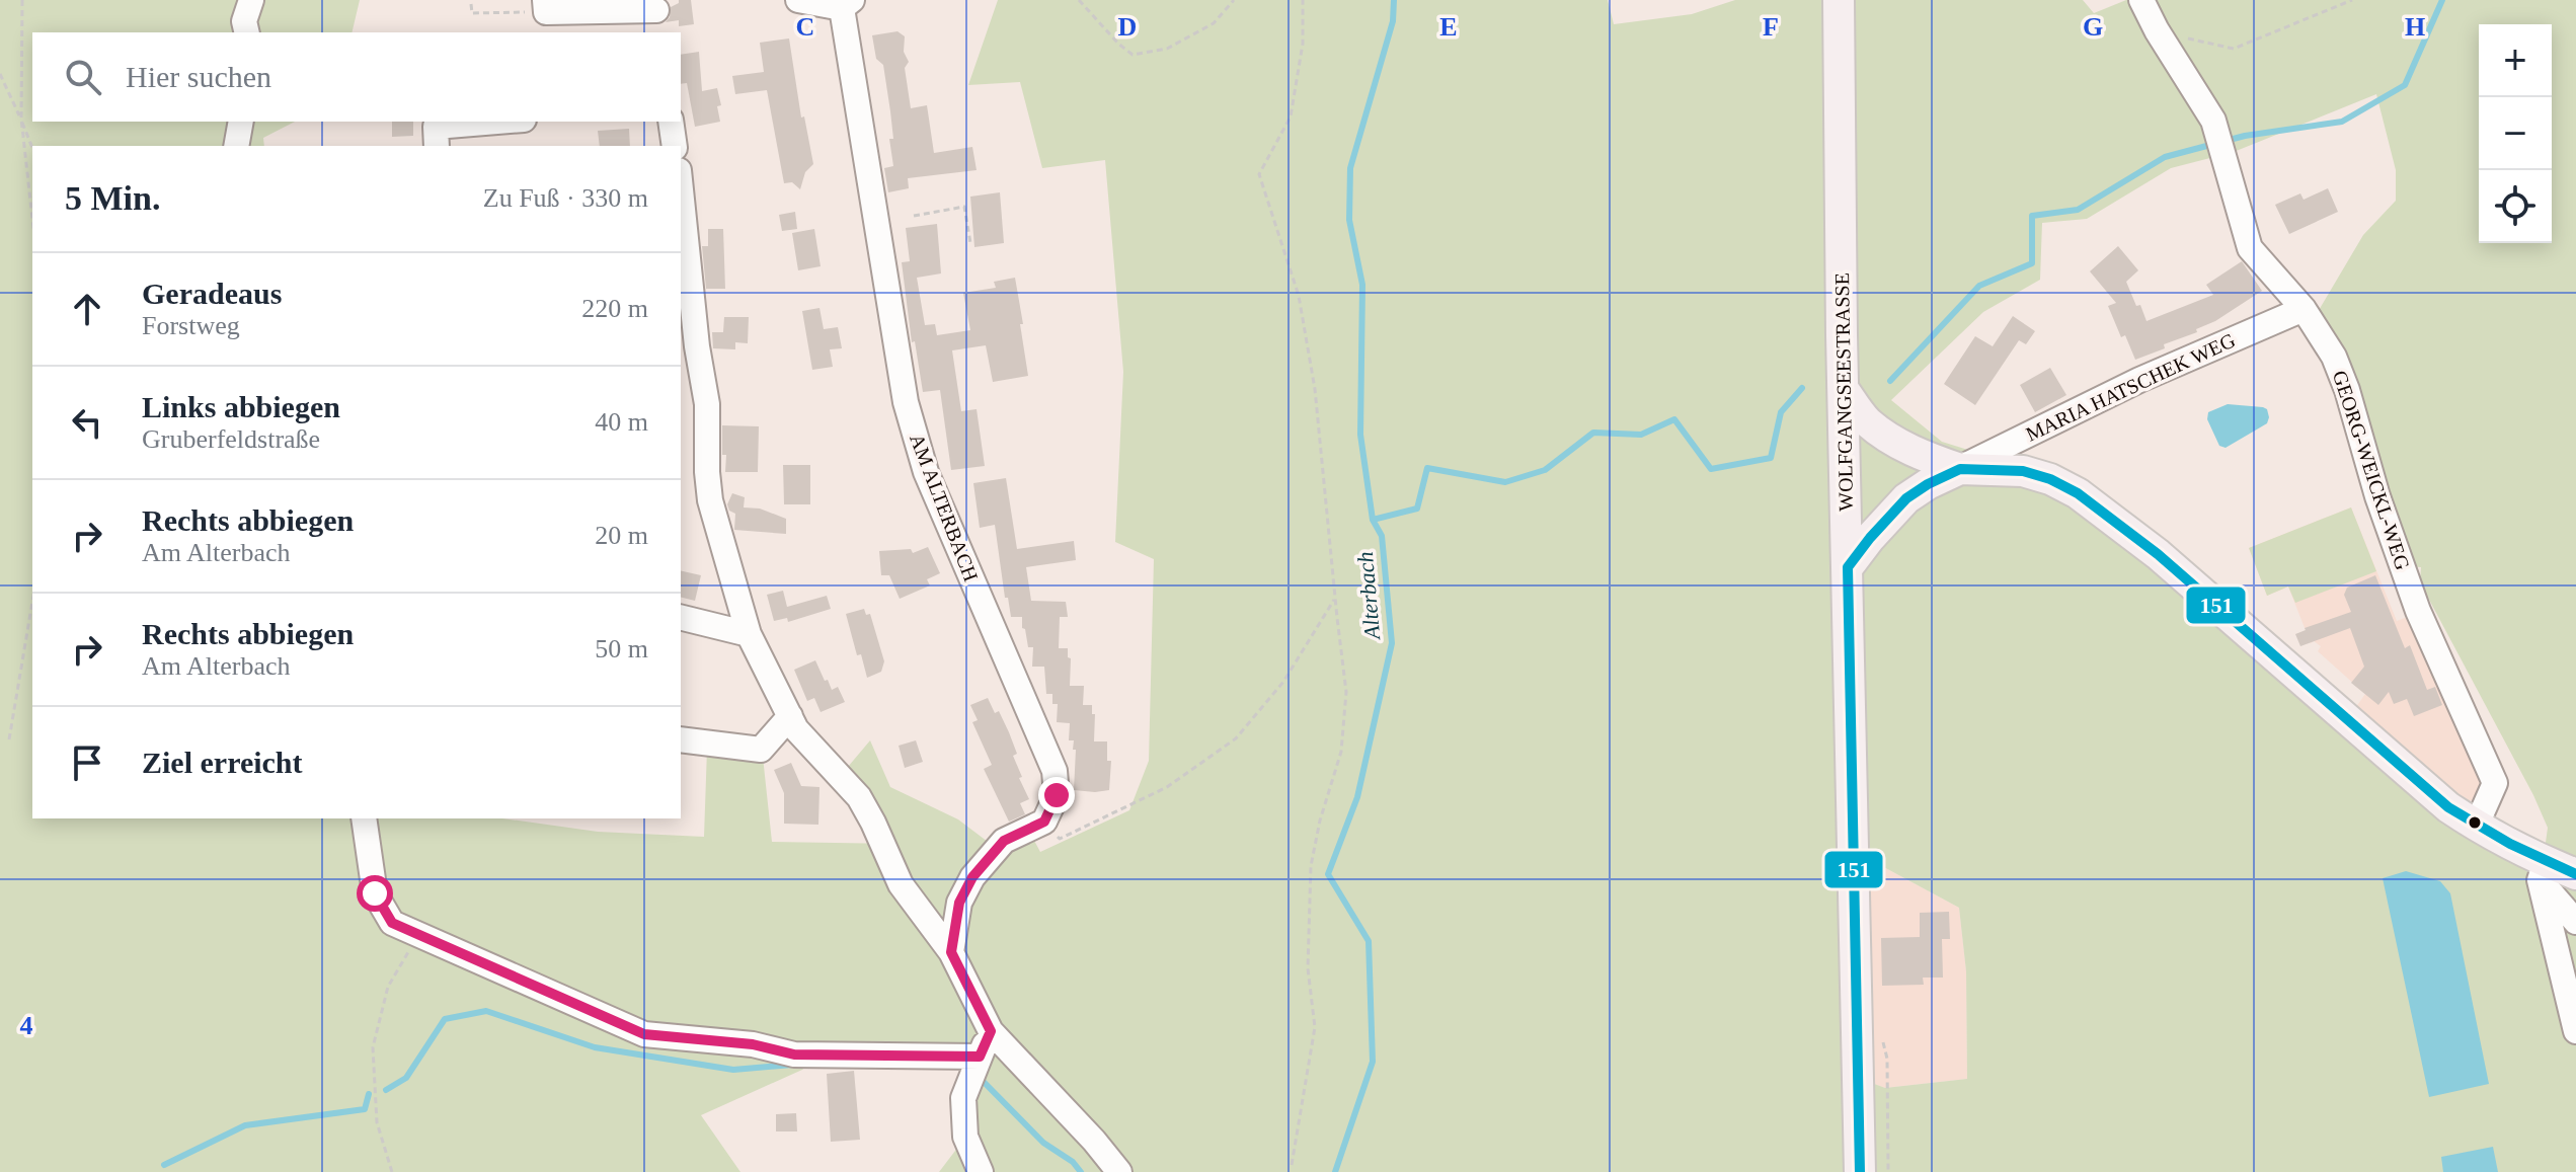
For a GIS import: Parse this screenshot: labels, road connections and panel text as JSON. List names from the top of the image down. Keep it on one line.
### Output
{"streets":{"main road":["WOLFGANGSEESTRASSE"],"street":["MARIA HATSCHEK WEG","GEORG-WEICKL-WEG","AM ALTERBACH"]},"crossings":[["MARIA HATSCHEK WEG","GEORG-WEICKL-WEG"]],"water":["Alterbach"],"lines":["transit line 151"],"page":{"map_buttons":["+","−"],"search":"Hier suchen","heading":["5 Min.","Zu Fuß · 330 m"],"list":[["Geradeaus","Forstweg","220 m"],["Links abbiegen","Gruberfeldstraße","40 m"],["Rechts abbiegen","Am Alterbach","20 m"],["Rechts abbiegen","Am Alterbach","50 m"],"Ziel erreicht"]},"grid":{"columns":["C","D","E","F","G","H"],"rows":["4"]}}
